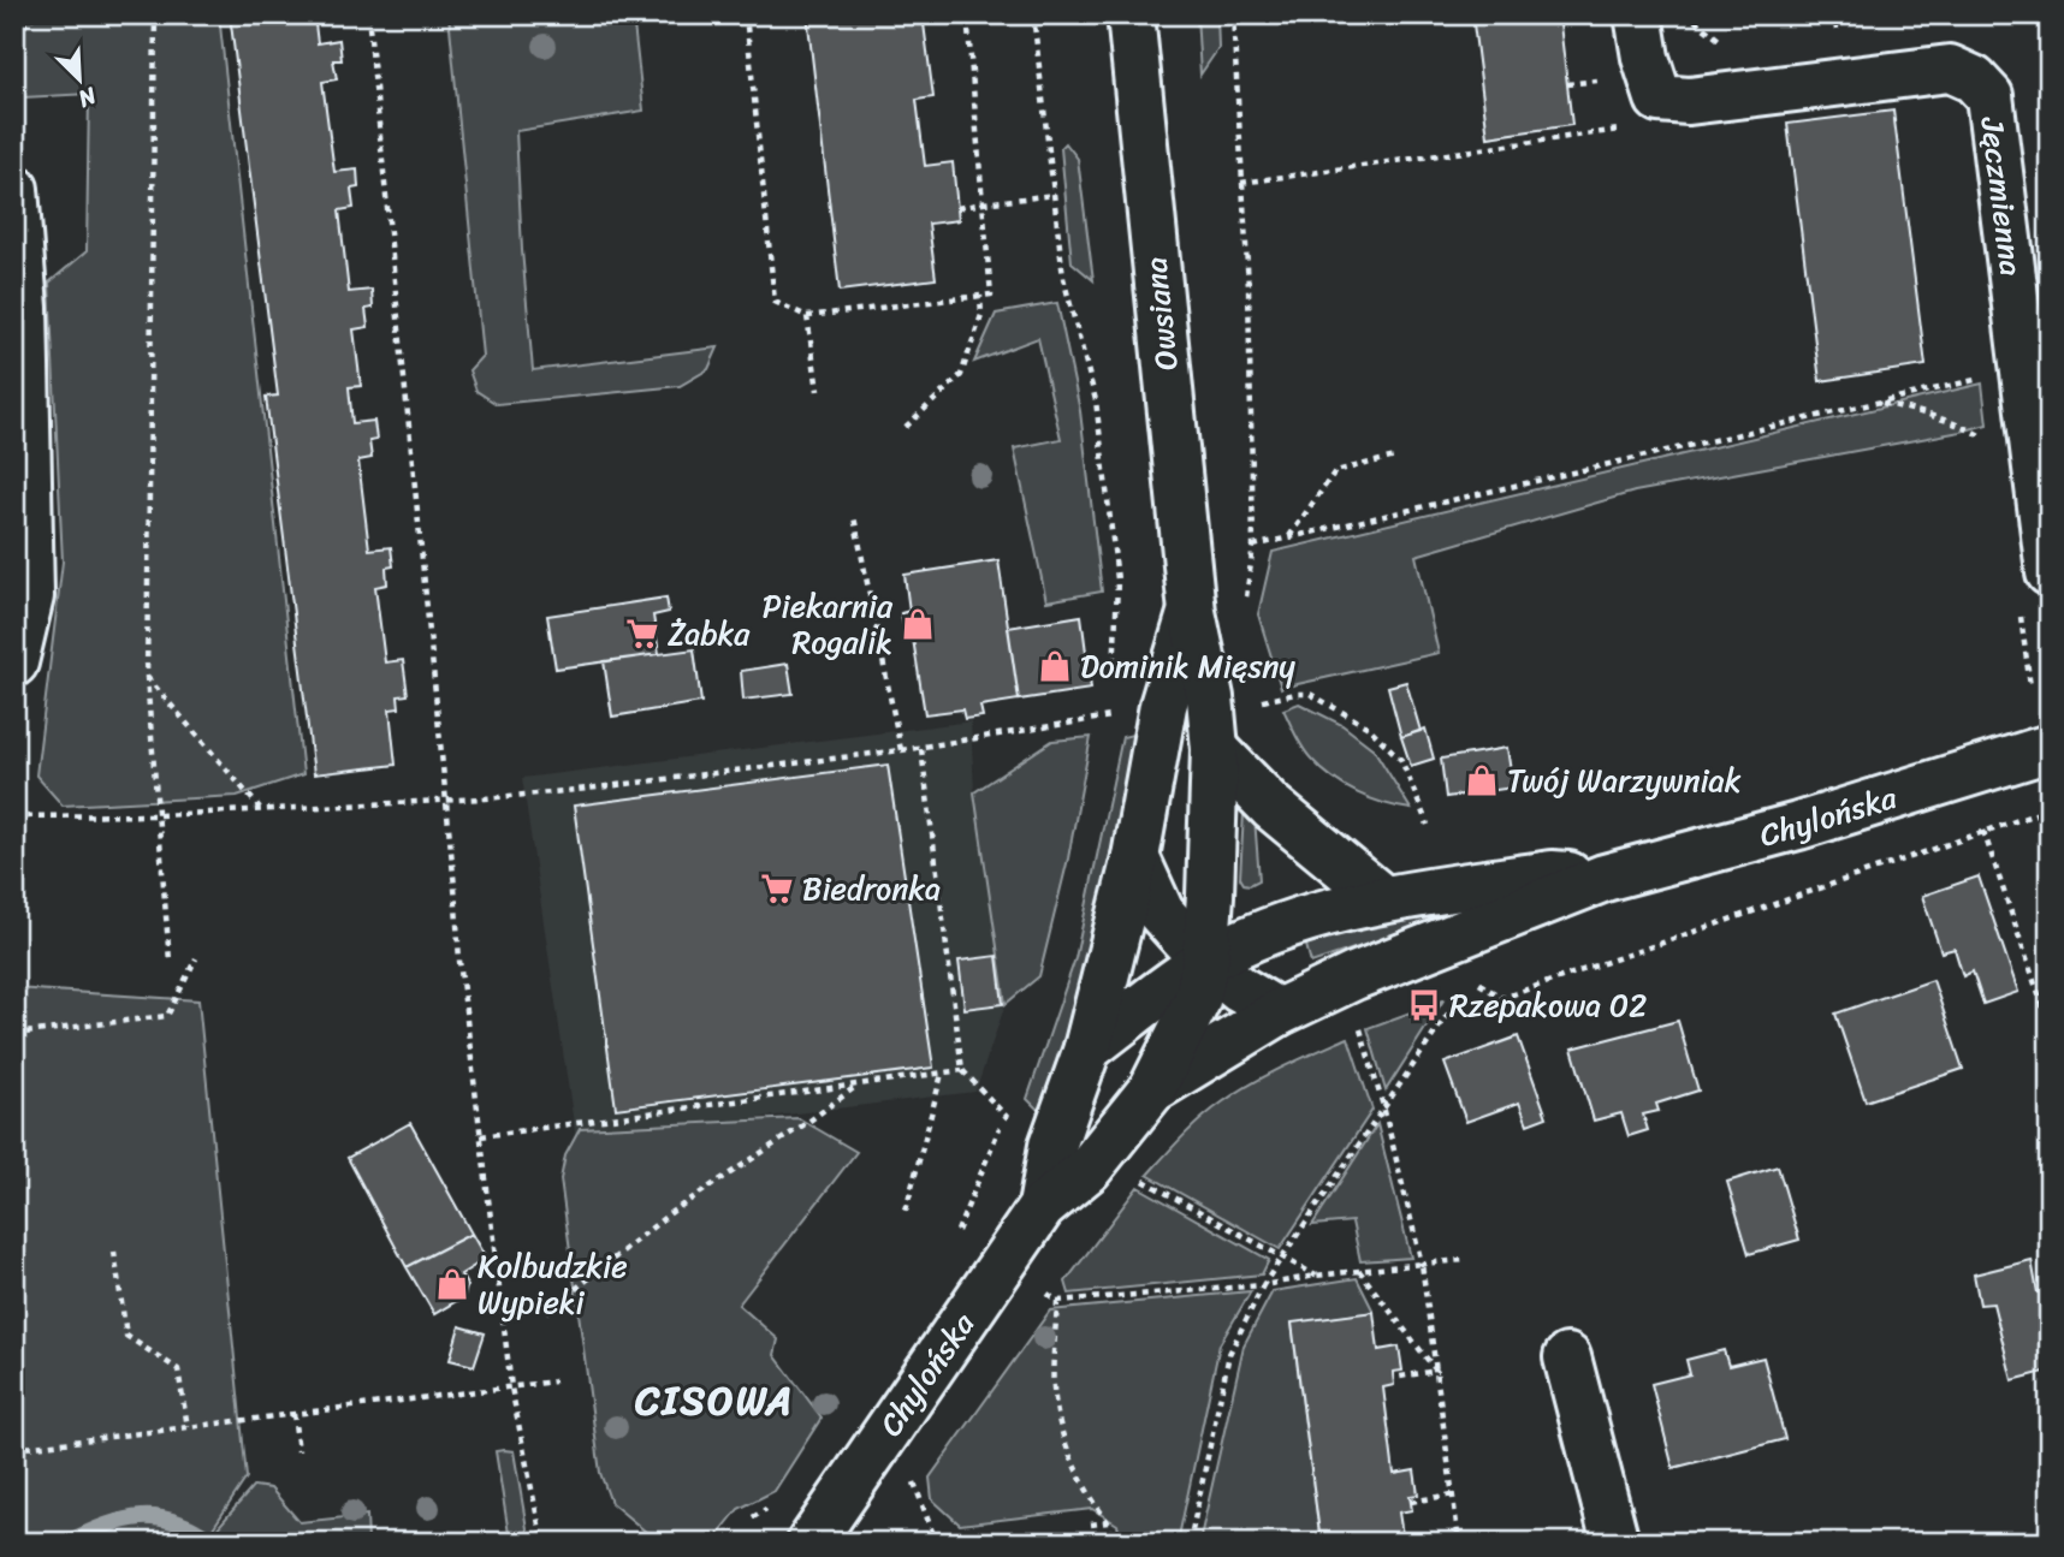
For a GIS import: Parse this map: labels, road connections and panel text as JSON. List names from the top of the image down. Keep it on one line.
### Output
{"streets":{"street":["Jęczmienna","Owsiana","Chylońska"]},"crossings":[["Owsiana","Chylońska"]],"districts":["CISOWA"],"places":{"shop":["Piekarnia Rogalik","Dominik Mięsny","Twój Warzywniak","Kolbudzkie Wypieki"],"supermarket":["Żabka","Biedronka"],"bus stop":["Rzepakowa 02"]},"north":"bottom right"}
